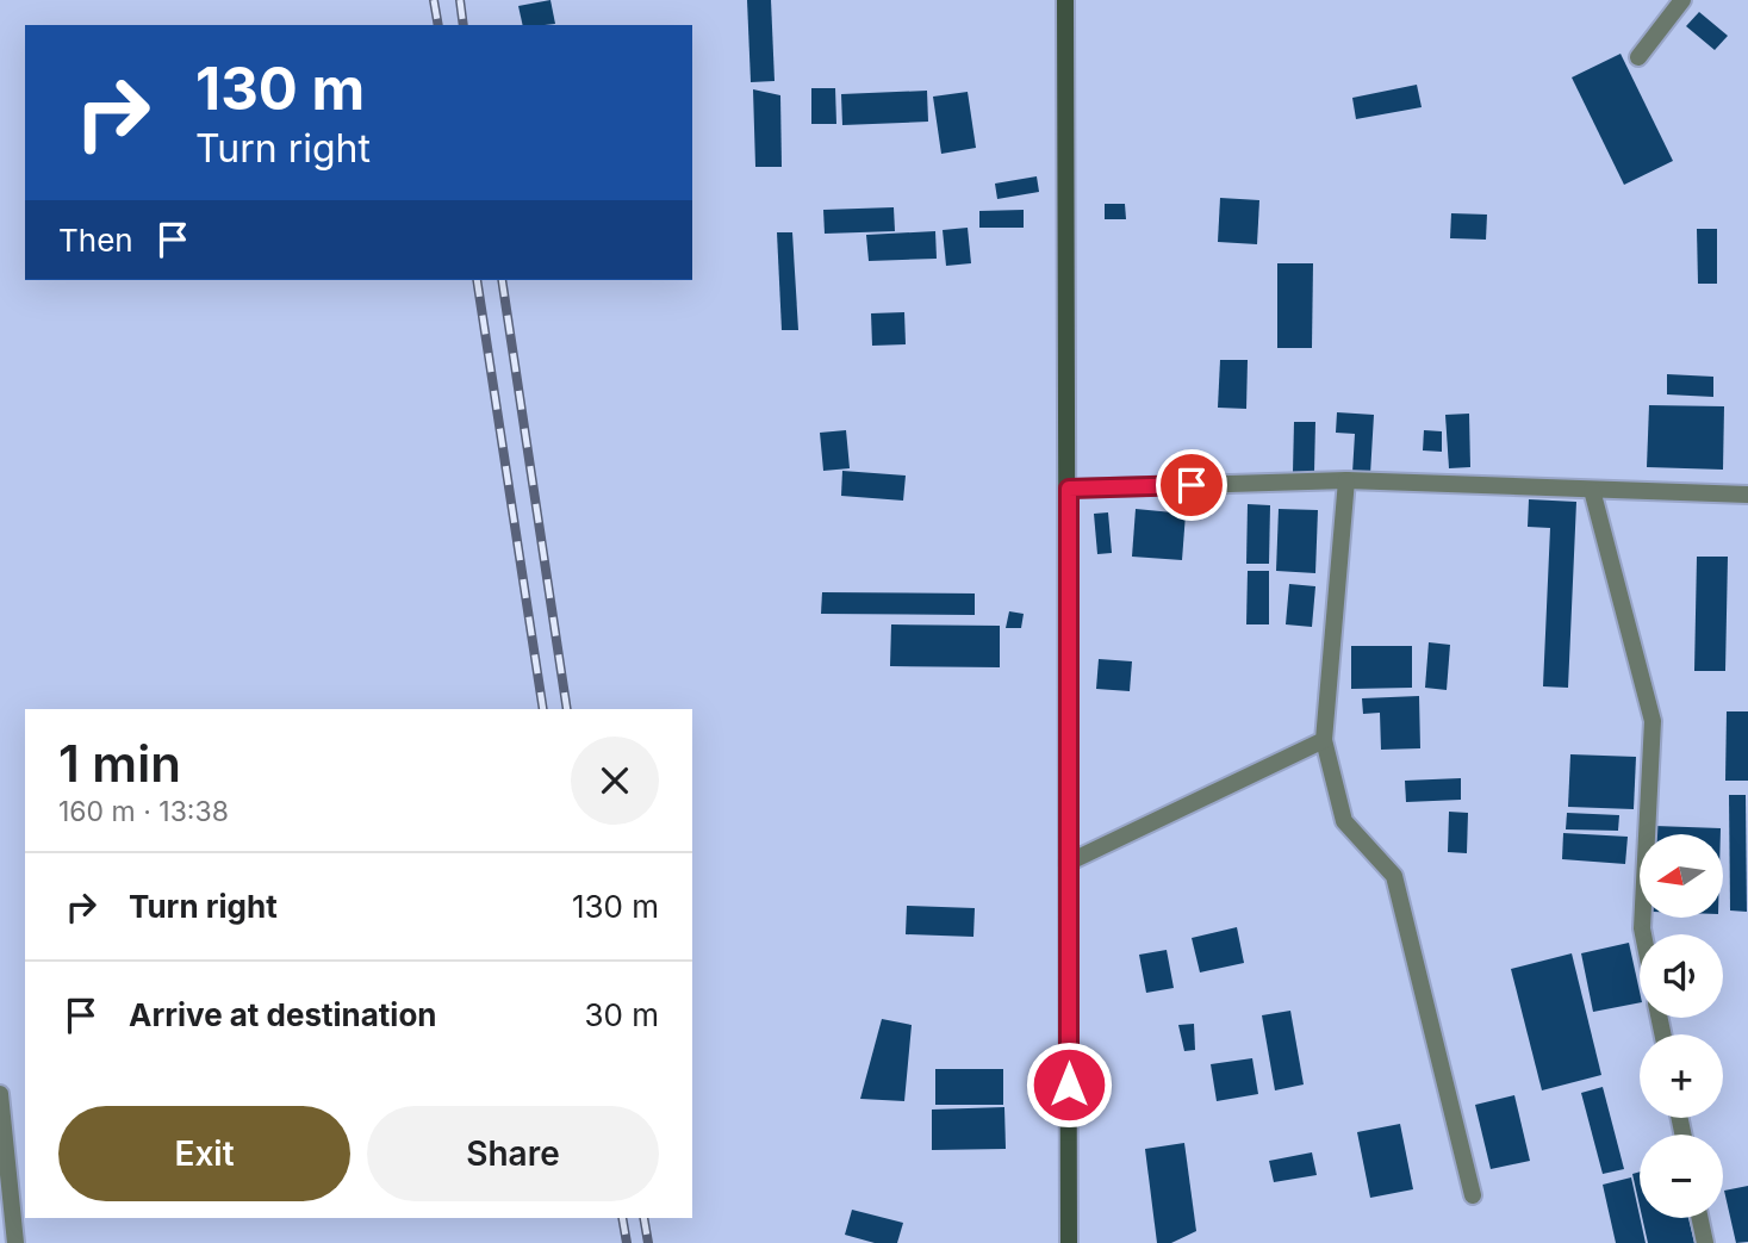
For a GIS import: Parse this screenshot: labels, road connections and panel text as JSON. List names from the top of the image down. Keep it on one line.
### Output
{"north":"left","page":{"turn":["130 m","Turn right"],"then":"Then","heading":["1 min","160 m · 13:38"],"map_buttons":["+","−"],"list":[{"name":"Turn right","value":"130 m"},{"name":"Arrive at destination","value":"30 m"}],"buttons":["Exit","Share"]}}
